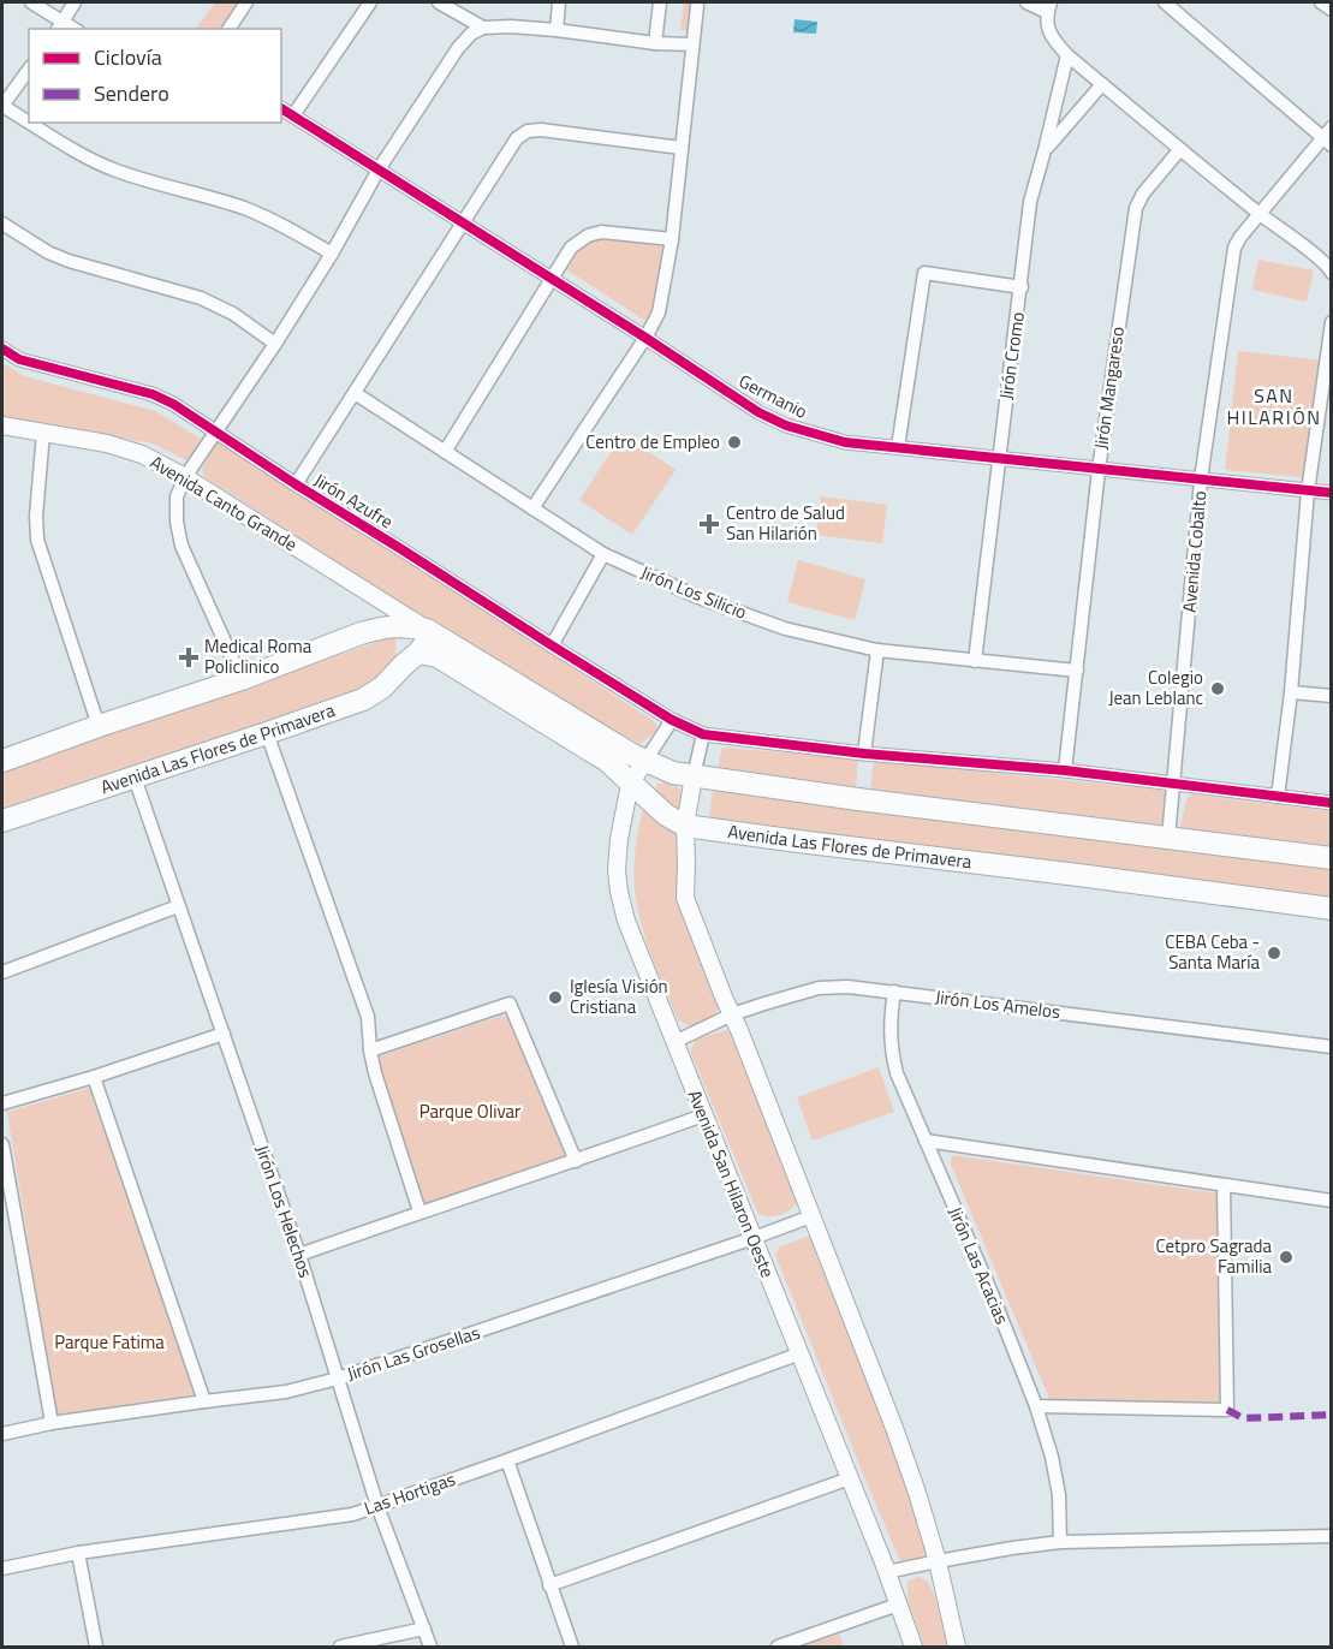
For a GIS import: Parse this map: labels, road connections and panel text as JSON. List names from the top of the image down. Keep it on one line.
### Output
{"streets":{"main road":["Avenida Las Flores de Primavera"],"street":["Jirón Cromo","Jirón Mangareso","Germanio","Jirón Azufre","Avenida Canto Grande","Avenida Cobalto","Jirón Los Silicio","Jirón Los Amelos","Avenida San Hilaron Oeste","Jirón Los Helechos","Jirón Las Acacias","Jirón Las Grosellas","Las Hortigas"]},"crossings":[["Jirón Cromo","Germanio"],["Jirón Cromo","Jirón Los Silicio"],["Jirón Mangareso","Germanio"],["Jirón Mangareso","Jirón Azufre"],["Jirón Mangareso","Jirón Los Silicio"],["Germanio","Avenida Cobalto"],["Jirón Azufre","Avenida Cobalto"],["Jirón Azufre","Avenida San Hilaron Oeste"],["Avenida Canto Grande","Avenida Las Flores de Primavera"],["Avenida Las Flores de Primavera","Avenida San Hilaron Oeste"],["Avenida Las Flores de Primavera","Jirón Los Helechos"],["Jirón Los Amelos","Avenida San Hilaron Oeste"],["Jirón Los Amelos","Jirón Las Acacias"],["Avenida San Hilaron Oeste","Jirón Las Grosellas"],["Avenida San Hilaron Oeste","Las Hortigas"],["Jirón Los Helechos","Jirón Las Grosellas"],["Jirón Los Helechos","Las Hortigas"]],"districts":["SAN HILARIÓN"],"parks":["Parque Olivar","Parque Fatima"],"places":{"other":["Centro de Empleo","Colegio Jean Leblanc","CEBA Ceba - Santa María","Iglesía Visión Cristiana","Cetpro Sagrada Familia"],"health":["Centro de Salud San Hilarión","Medical Roma Policlinico"]},"legend":["Ciclovía","Sendero"]}
